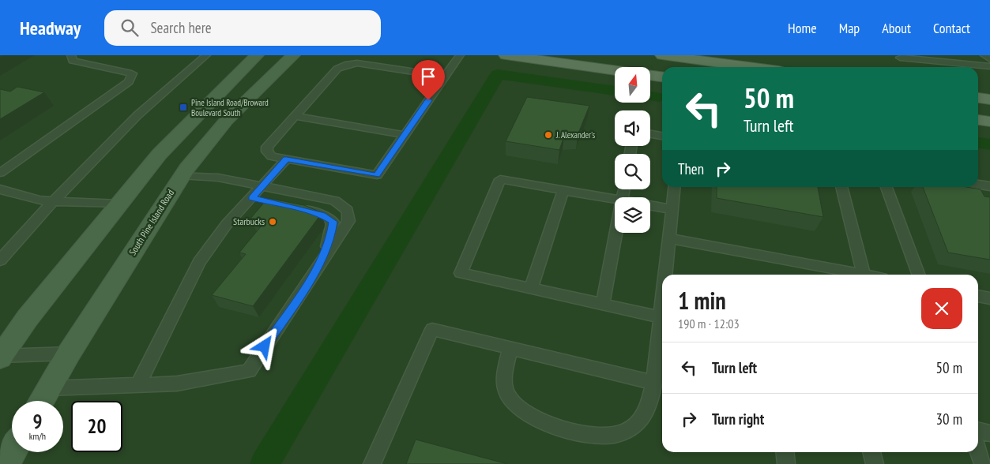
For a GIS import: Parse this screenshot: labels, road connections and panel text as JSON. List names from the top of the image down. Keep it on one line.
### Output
{"streets":{"main road":["South Pine Island Road"]},"places":{"transit":["Pine Island Road/Broward Boulevard South"],"other":["J. Alexander's","Starbucks"]},"north":"top","page":{"header":"Headway","search":"Search here","nav":["Home","Map","About","Contact"],"turn":["50 m","Turn left"],"then":"Then","heading":["1 min","190 m · 12:03"],"list":[{"name":"Turn left","value":"50 m"},{"name":"Turn right","value":"30 m"}],"speed":"9 km/h","limit":"20"}}
